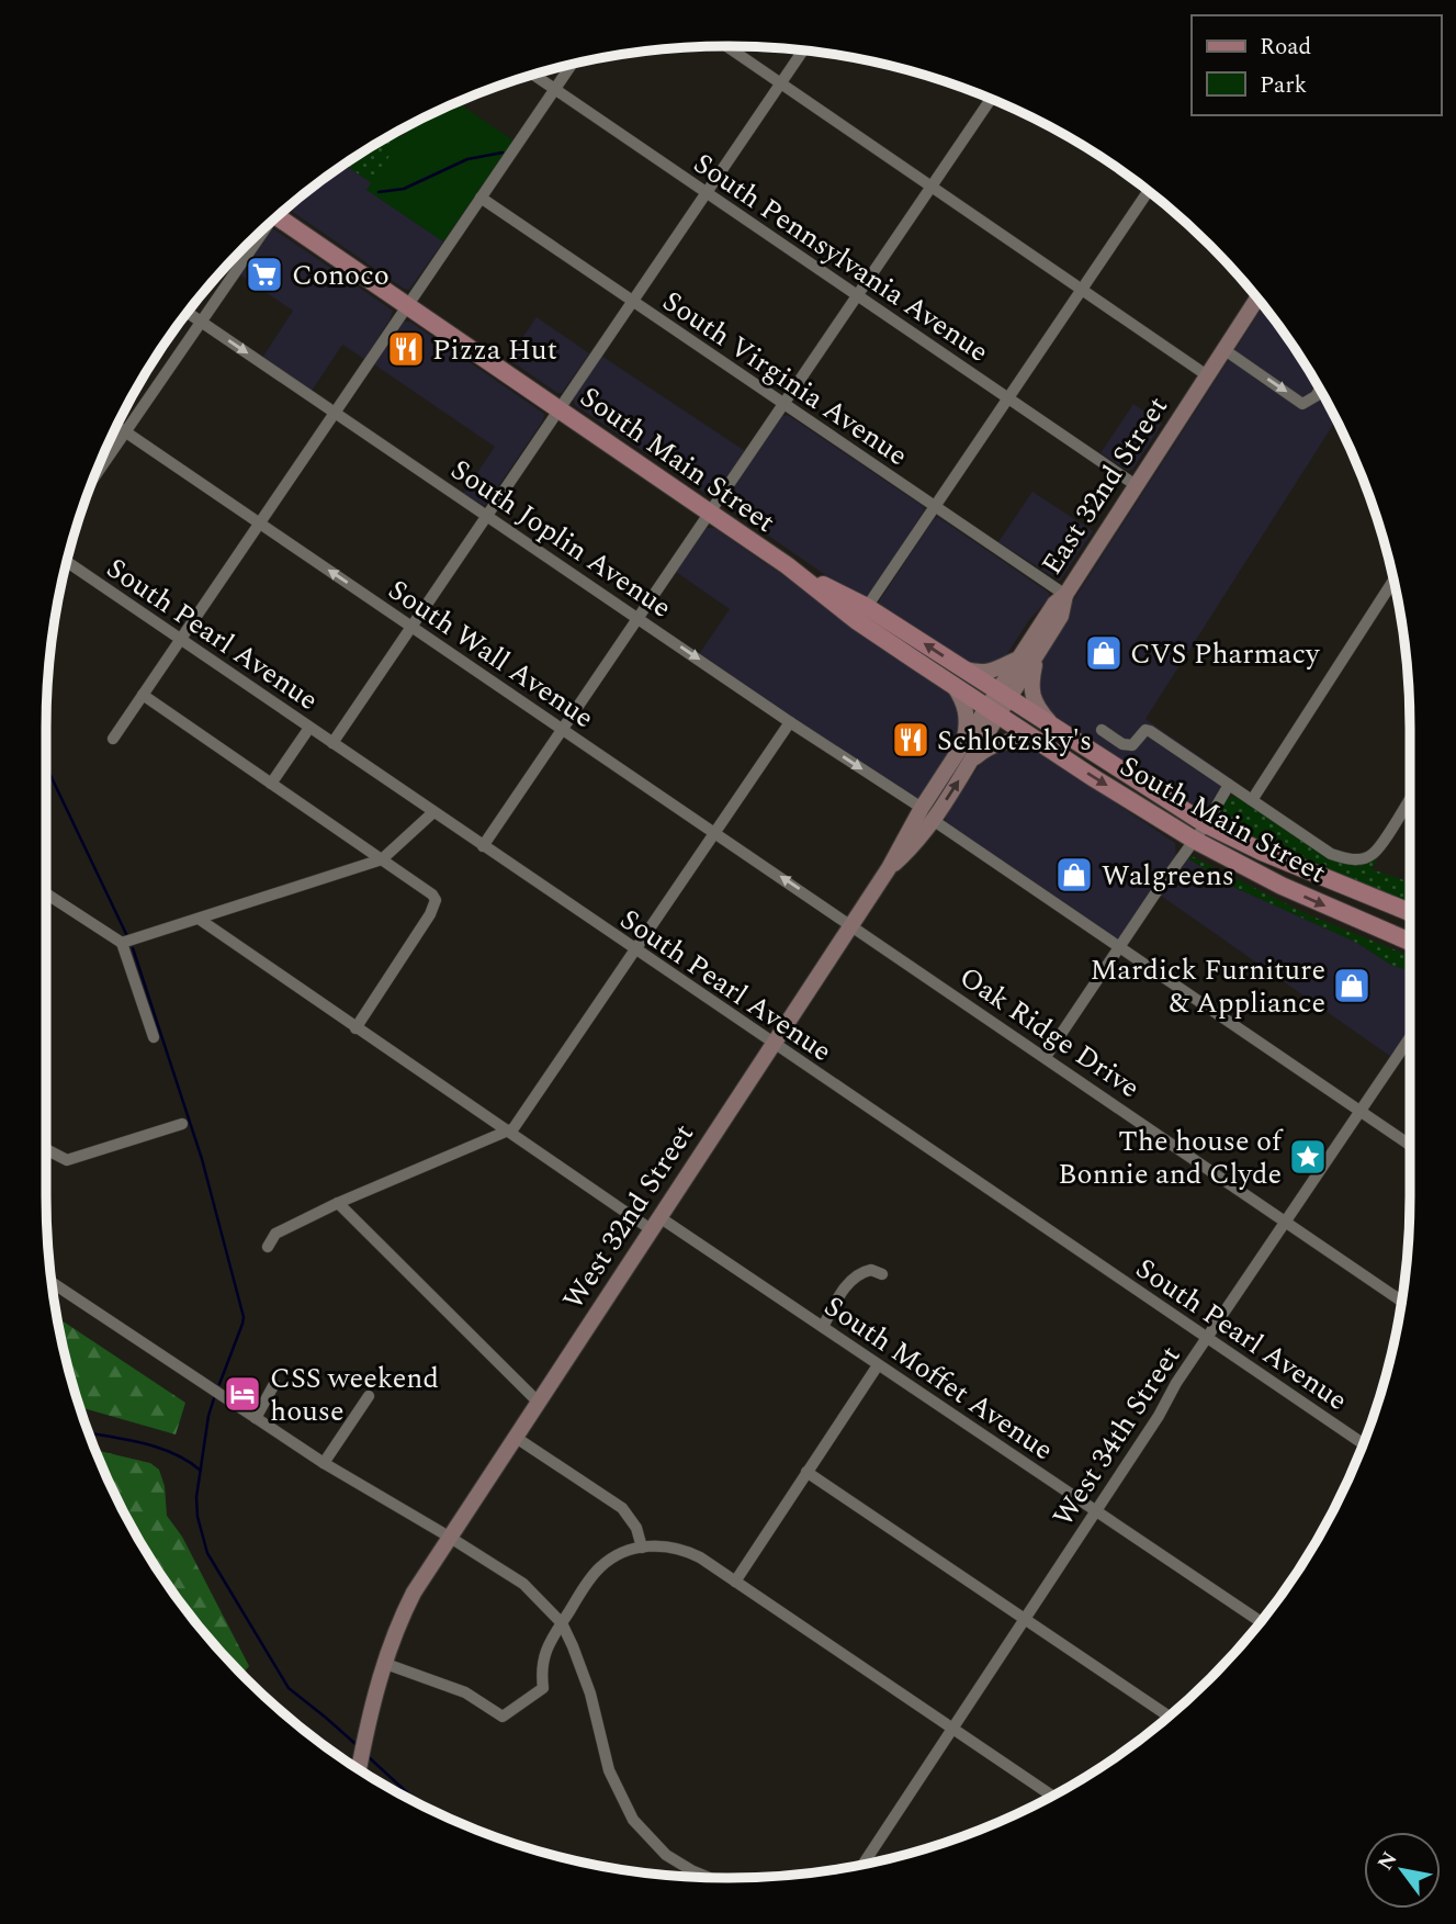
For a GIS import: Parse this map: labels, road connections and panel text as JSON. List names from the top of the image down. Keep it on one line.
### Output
{"streets":{"main road":["South Main Street","East 32nd Street","West 32nd Street"],"street":["South Pennsylvania Avenue","South Virginia Avenue","South Joplin Avenue","South Pearl Avenue","South Wall Avenue","Oak Ridge Drive","South Moffet Avenue","West 34th Street"]},"crossings":[["South Pennsylvania Avenue","East 32nd Street"],["South Virginia Avenue","East 32nd Street"],["South Main Street","East 32nd Street"],["South Main Street","West 32nd Street"],["South Joplin Avenue","West 32nd Street"],["South Joplin Avenue","West 34th Street"],["South Pearl Avenue","West 32nd Street"],["South Pearl Avenue","West 34th Street"],["South Wall Avenue","Oak Ridge Drive"],["South Wall Avenue","West 32nd Street"],["Oak Ridge Drive","West 32nd Street"],["Oak Ridge Drive","West 34th Street"],["West 32nd Street","South Moffet Avenue"],["South Moffet Avenue","West 34th Street"]],"one_way":["South Wall Avenue"],"places":{"supermarket":["Conoco"],"restaurant":["Pizza Hut","Schlotzsky's"],"shop":["CVS Pharmacy","Walgreens","Mardick Furniture & Appliance"],"place":["The house of Bonnie and Clyde"],"hotel":["CSS weekend house"]},"legend":["Road","Park"],"north":"top left"}
